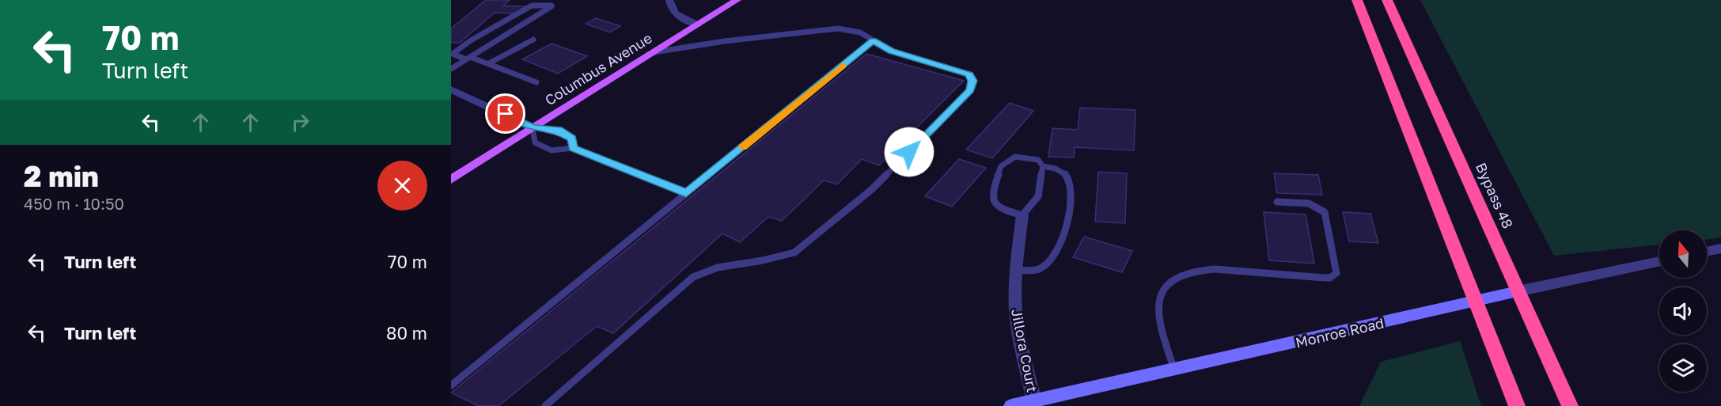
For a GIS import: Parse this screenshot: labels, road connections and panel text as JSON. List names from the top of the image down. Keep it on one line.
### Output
{"streets":{"highway":["Bypass 48"],"main road":["Columbus Avenue"],"street":["Monroe Road","Jillora Court"]},"crossings":[["Bypass 48","Monroe Road"],["Monroe Road","Jillora Court"]],"north":"top","page":{"turn":["70 m","Turn left"],"heading":["2 min","450 m · 10:50"],"list":[{"name":"Turn left","value":"70 m"},{"name":"Turn left","value":"80 m"}]}}
